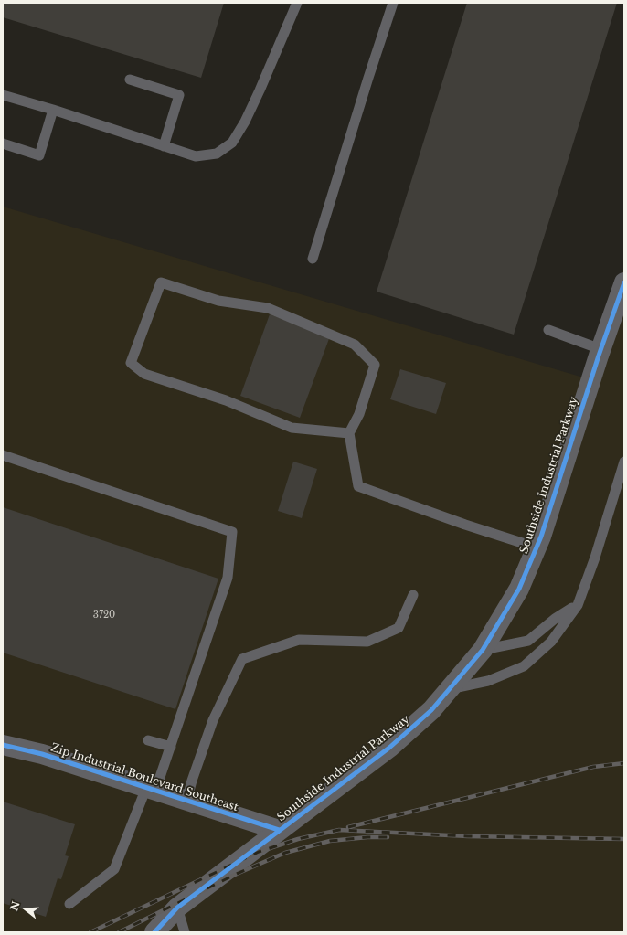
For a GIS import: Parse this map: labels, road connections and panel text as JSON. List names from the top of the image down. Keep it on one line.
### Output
{"streets":{"street":["Southside Industrial Parkway","Zip Industrial Boulevard Southeast"]},"crossings":[["Southside Industrial Parkway","Zip Industrial Boulevard Southeast"]],"house_numbers":["3720"],"north":"left"}
